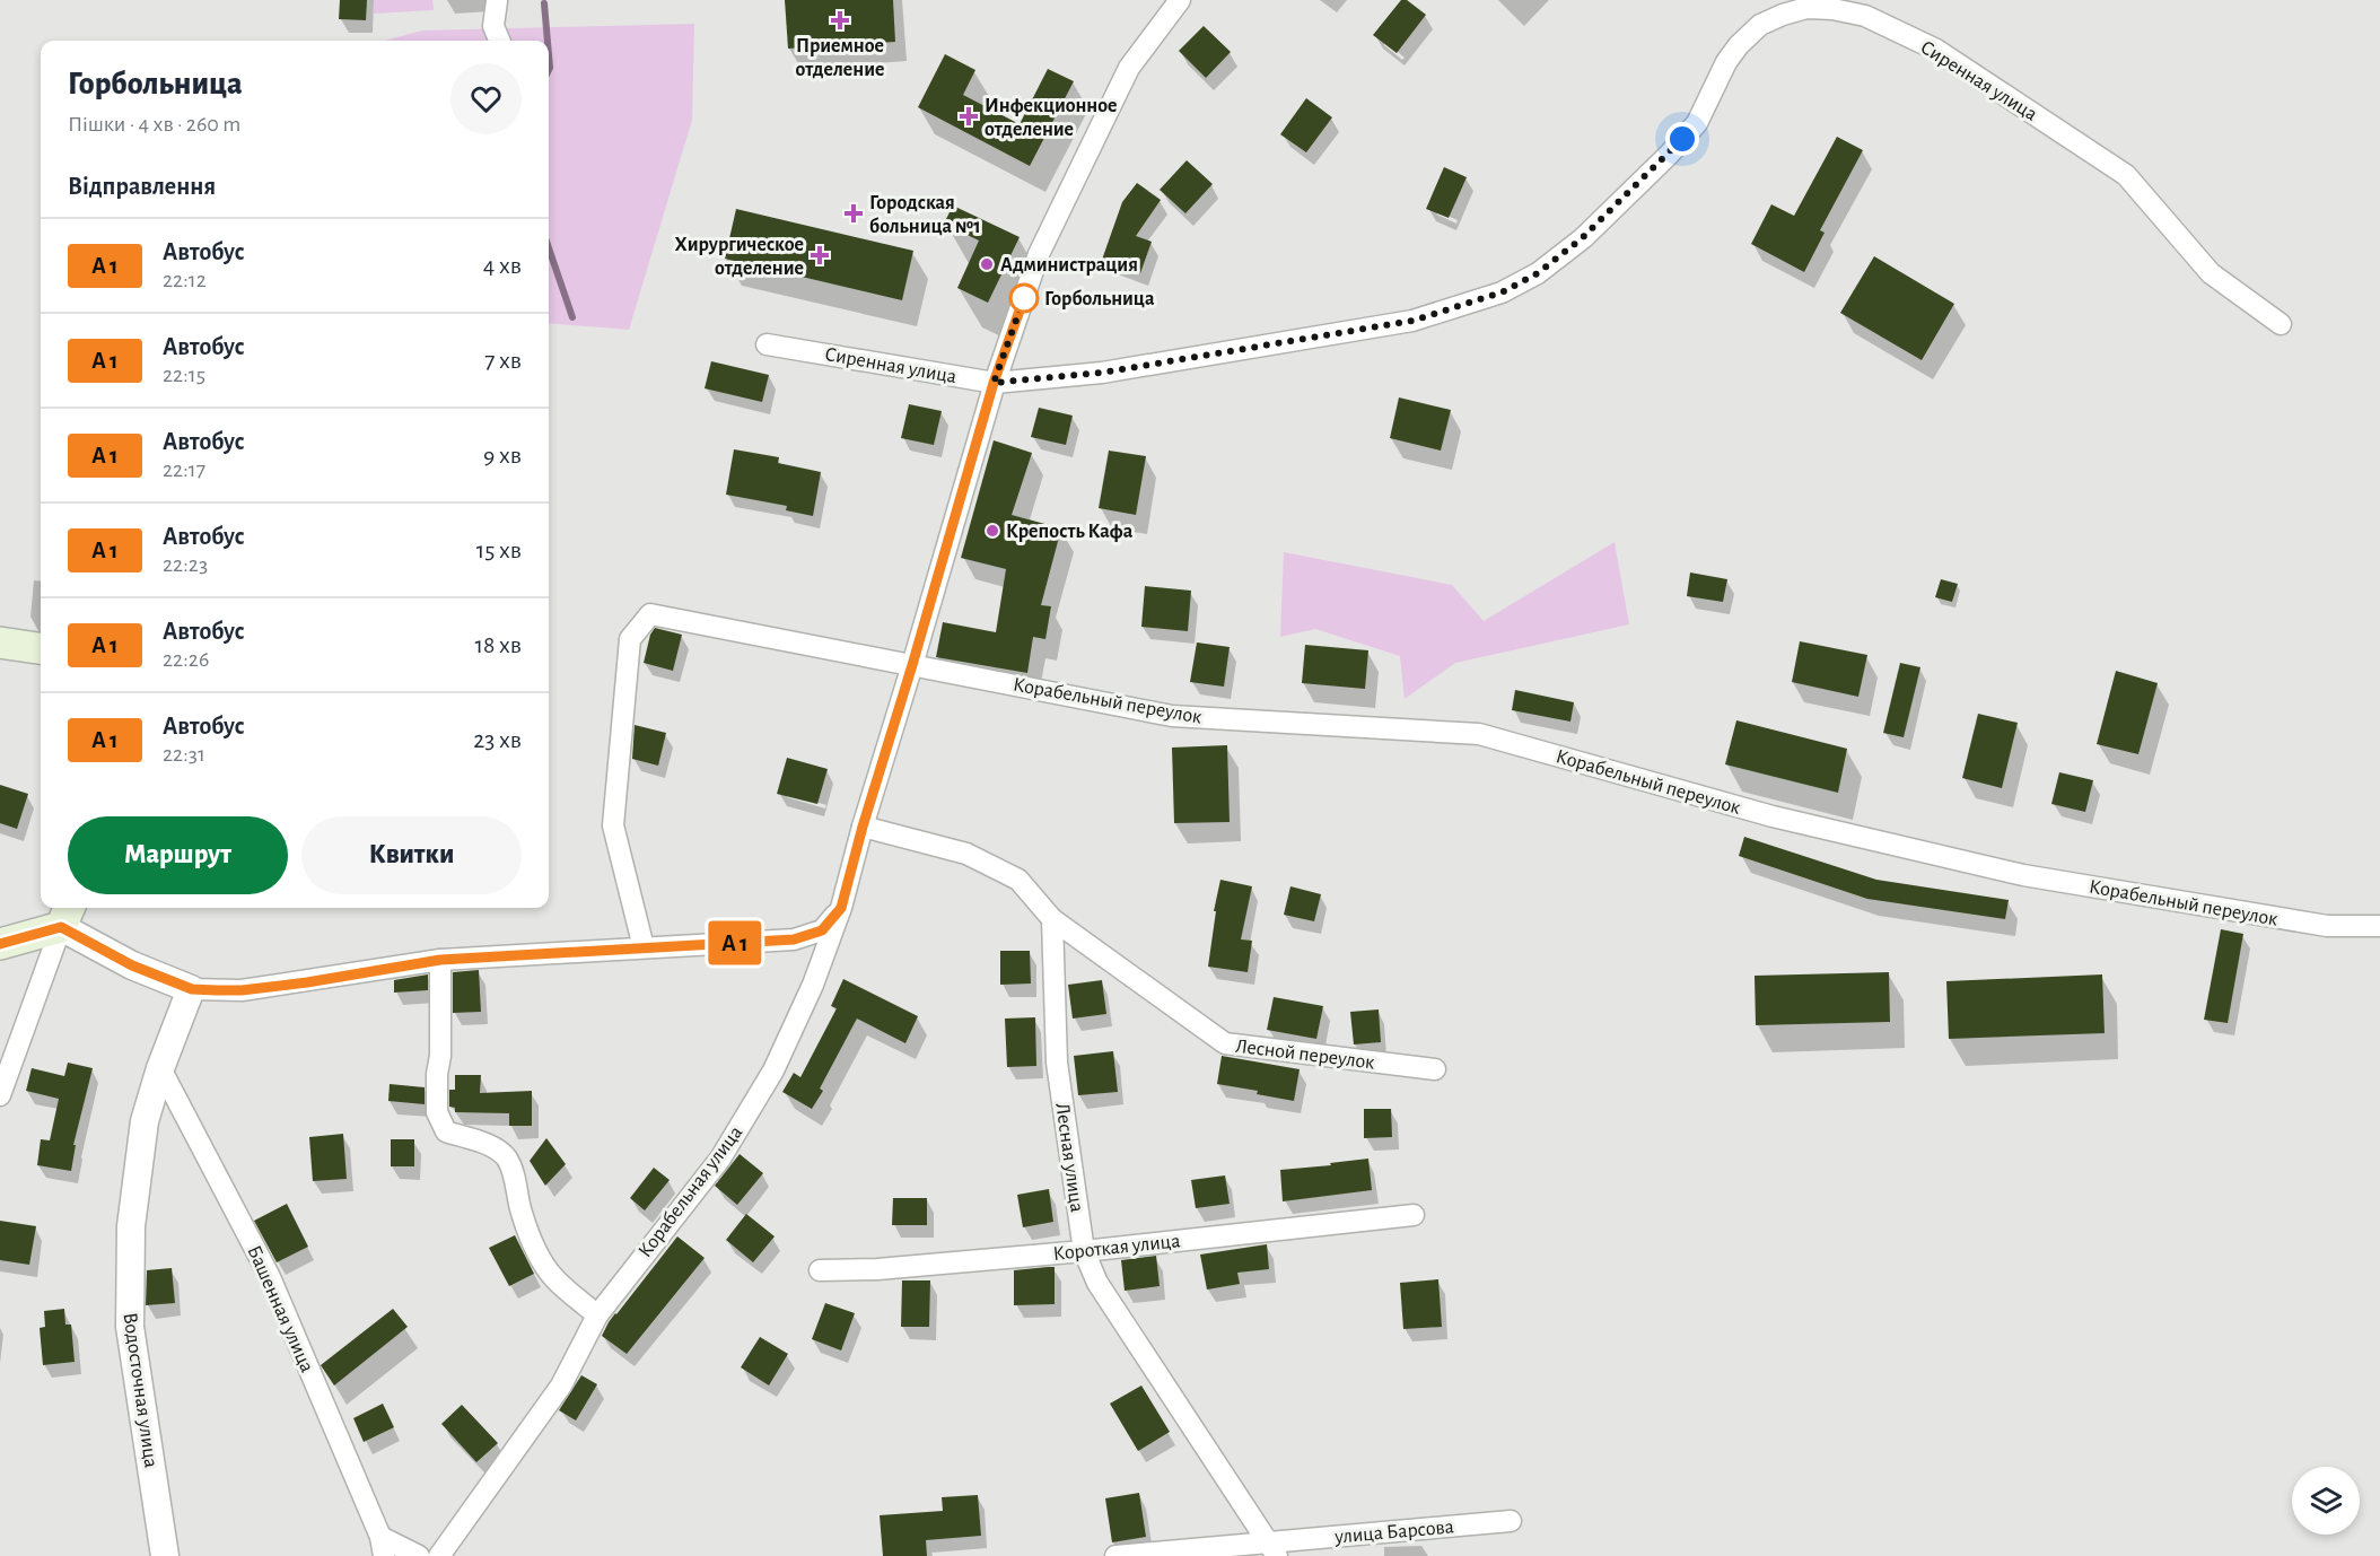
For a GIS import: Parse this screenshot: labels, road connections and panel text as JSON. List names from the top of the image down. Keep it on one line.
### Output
{"streets":{"street":["Сиренная улица","Корабельный переулок","Лесной переулок","Лесная улица","Корабельная улица","Короткая улица","Башенная улица","Водосточная улица","улица Барсова"]},"crossings":[["Сиренная улица","Корабельная улица"],["Корабельный переулок","Корабельная улица"],["Лесной переулок","Лесная улица"],["Лесная улица","Короткая улица"],["Лесная улица","улица Барсова"],["Башенная улица","Водосточная улица"]],"places":{"health":["Приемное отделение","Инфекционное отделение","Городская больница №1","Хирургическое отделение"],"other":["Администрация","Горбольница","Крепость Кафа"]},"page":{"on_map":"A 1","heading":[["Горбольница","Пішки · 4 хв · 260 m"],"Відправлення"],"list":[{"mark":"A 1","name":"Автобус","note":"22:12","value":"4 хв"},{"mark":"A 1","name":"Автобус","note":"22:15","value":"7 хв"},{"mark":"A 1","name":"Автобус","note":"22:17","value":"9 хв"},{"mark":"A 1","name":"Автобус","note":"22:23","value":"15 хв"},{"mark":"A 1","name":"Автобус","note":"22:26","value":"18 хв"},{"mark":"A 1","name":"Автобус","note":"22:31","value":"23 хв"}],"buttons":["Маршрут","Квитки"]}}
